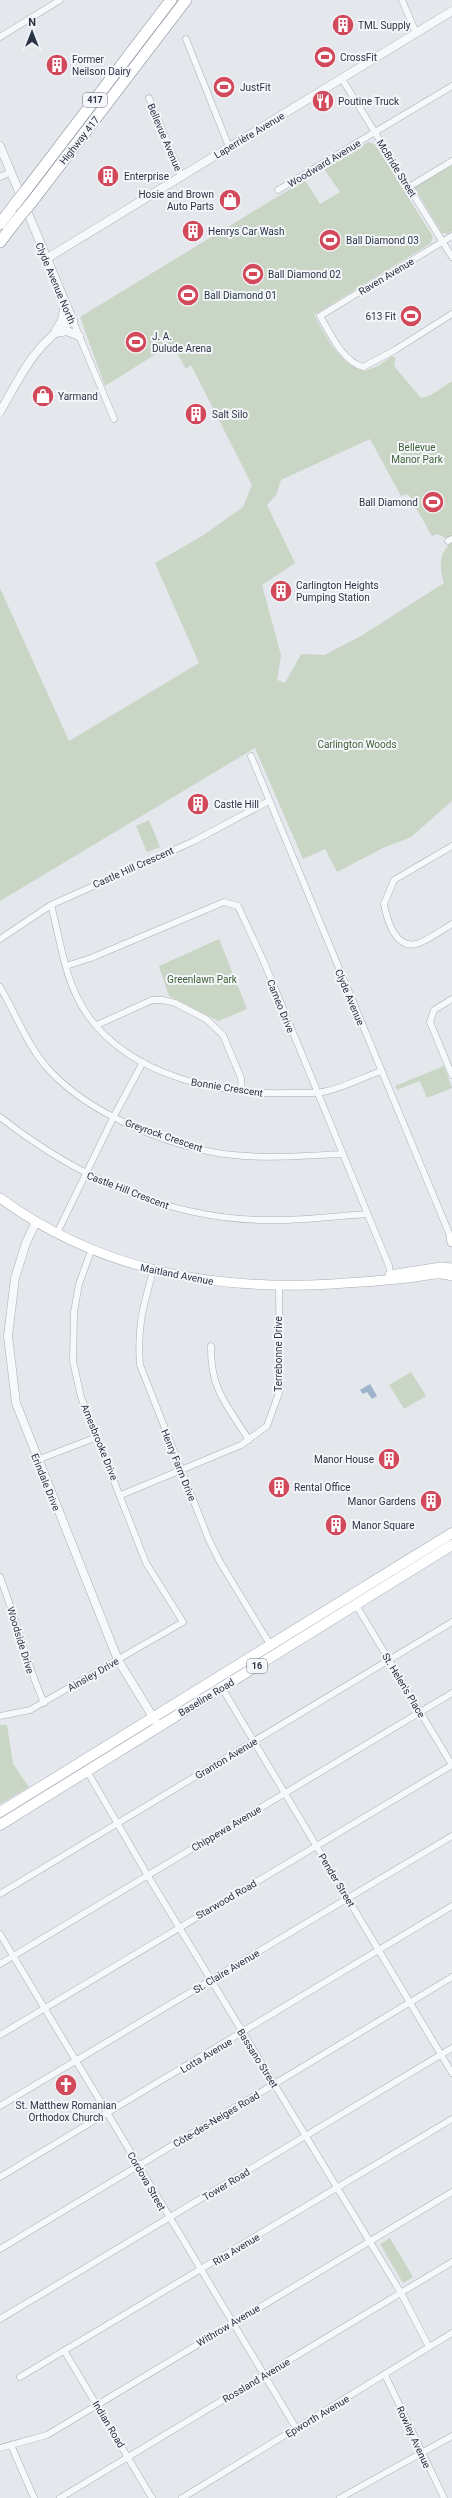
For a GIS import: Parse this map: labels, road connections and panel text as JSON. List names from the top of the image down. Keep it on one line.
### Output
{"streets":{"highway":["417","Highway 417"],"main road":["Maitland Avenue","16","Baseline Road"],"street":["Laperrière Avenue","Bellevue Avenue","Woodward Avenue","McBride Street","Raven Avenue","Clyde Avenue North","Castle Hill Crescent","Clyde Avenue","Cameo Drive","Bonnie Crescent","Greyrock Crescent","Terrebonne Drive","Amesbrooke Drive","Henry Farm Drive","Erindale Drive","Woodside Drive","Ainsley Drive","St. Helen's Place","Granton Avenue","Chippewa Avenue","Pender Street","Starwood Road","St. Claire Avenue","Lotta Avenue","Bassano Street","Côte-des-Neiges Road","Cordova Street","Tower Road","Rita Avenue","Withrow Avenue","Rossland Avenue","Epworth Avenue","Indian Road","Rowley Avenue"]},"crossings":[["Laperrière Avenue","Bellevue Avenue"],["Laperrière Avenue","McBride Street"],["Laperrière Avenue","Clyde Avenue North"],["Woodward Avenue","McBride Street"],["McBride Street","Raven Avenue"],["Castle Hill Crescent","Clyde Avenue"],["Castle Hill Crescent","Cameo Drive"],["Castle Hill Crescent","Bonnie Crescent"],["Clyde Avenue","Bonnie Crescent"],["Cameo Drive","Bonnie Crescent"],["Cameo Drive","Greyrock Crescent"],["Cameo Drive","Maitland Avenue"],["Maitland Avenue","Terrebonne Drive"],["Maitland Avenue","Amesbrooke Drive"],["Maitland Avenue","Henry Farm Drive"],["Maitland Avenue","Erindale Drive"],["Terrebonne Drive","Amesbrooke Drive"],["Terrebonne Drive","Henry Farm Drive"],["Amesbrooke Drive","Ainsley Drive"],["Henry Farm Drive","Baseline Road"],["Erindale Drive","Ainsley Drive"],["Erindale Drive","Baseline Road"],["Woodside Drive","Ainsley Drive"],["St. Helen's Place","Baseline Road"],["St. Helen's Place","Granton Avenue"],["St. Helen's Place","Chippewa Avenue"],["St. Helen's Place","Starwood Road"],["Baseline Road","Pender Street"],["Baseline Road","Bassano Street"],["Granton Avenue","Pender Street"],["Granton Avenue","Bassano Street"],["Chippewa Avenue","Pender Street"],["Chippewa Avenue","Bassano Street"],["Chippewa Avenue","Cordova Street"],["Pender Street","Starwood Road"],["Pender Street","St. Claire Avenue"],["Pender Street","Lotta Avenue"],["Pender Street","Côte-des-Neiges Road"],["Pender Street","Tower Road"],["Starwood Road","Bassano Street"],["Starwood Road","Cordova Street"],["St. Claire Avenue","Bassano Street"],["St. Claire Avenue","Cordova Street"],["Lotta Avenue","Bassano Street"],["Lotta Avenue","Cordova Street"],["Bassano Street","Côte-des-Neiges Road"],["Bassano Street","Tower Road"],["Bassano Street","Rita Avenue"],["Bassano Street","Withrow Avenue"],["Bassano Street","Rossland Avenue"],["Bassano Street","Epworth Avenue"],["Côte-des-Neiges Road","Cordova Street"],["Cordova Street","Tower Road"],["Cordova Street","Rita Avenue"],["Cordova Street","Withrow Avenue"],["Cordova Street","Rossland Avenue"],["Cordova Street","Epworth Avenue"],["Rita Avenue","Indian Road"],["Withrow Avenue","Indian Road"],["Rossland Avenue","Indian Road"],["Epworth Avenue","Rowley Avenue"]],"parks":["Bellevue Manor Park","Carlington Woods","Greenlawn Park"],"places":{"building":["TML Supply","Former Neilson Dairy","Enterprise","Henrys Car Wash","Salt Silo","Carlington Heights Pumping Station","Castle Hill","Manor House","Rental Office","Manor Gardens","Manor Square"],"sports":["CrossFit","JustFit","Ball Diamond 03","Ball Diamond 02","Ball Diamond 01","613 Fit","J. A. Dulude Arena","Ball Diamond"],"restaurant":["Poutine Truck"],"shop":["Hosie and Brown Auto Parts","Yarmand"],"church":["St. Matthew Romanian Orthodox Church"]},"north":"top"}
